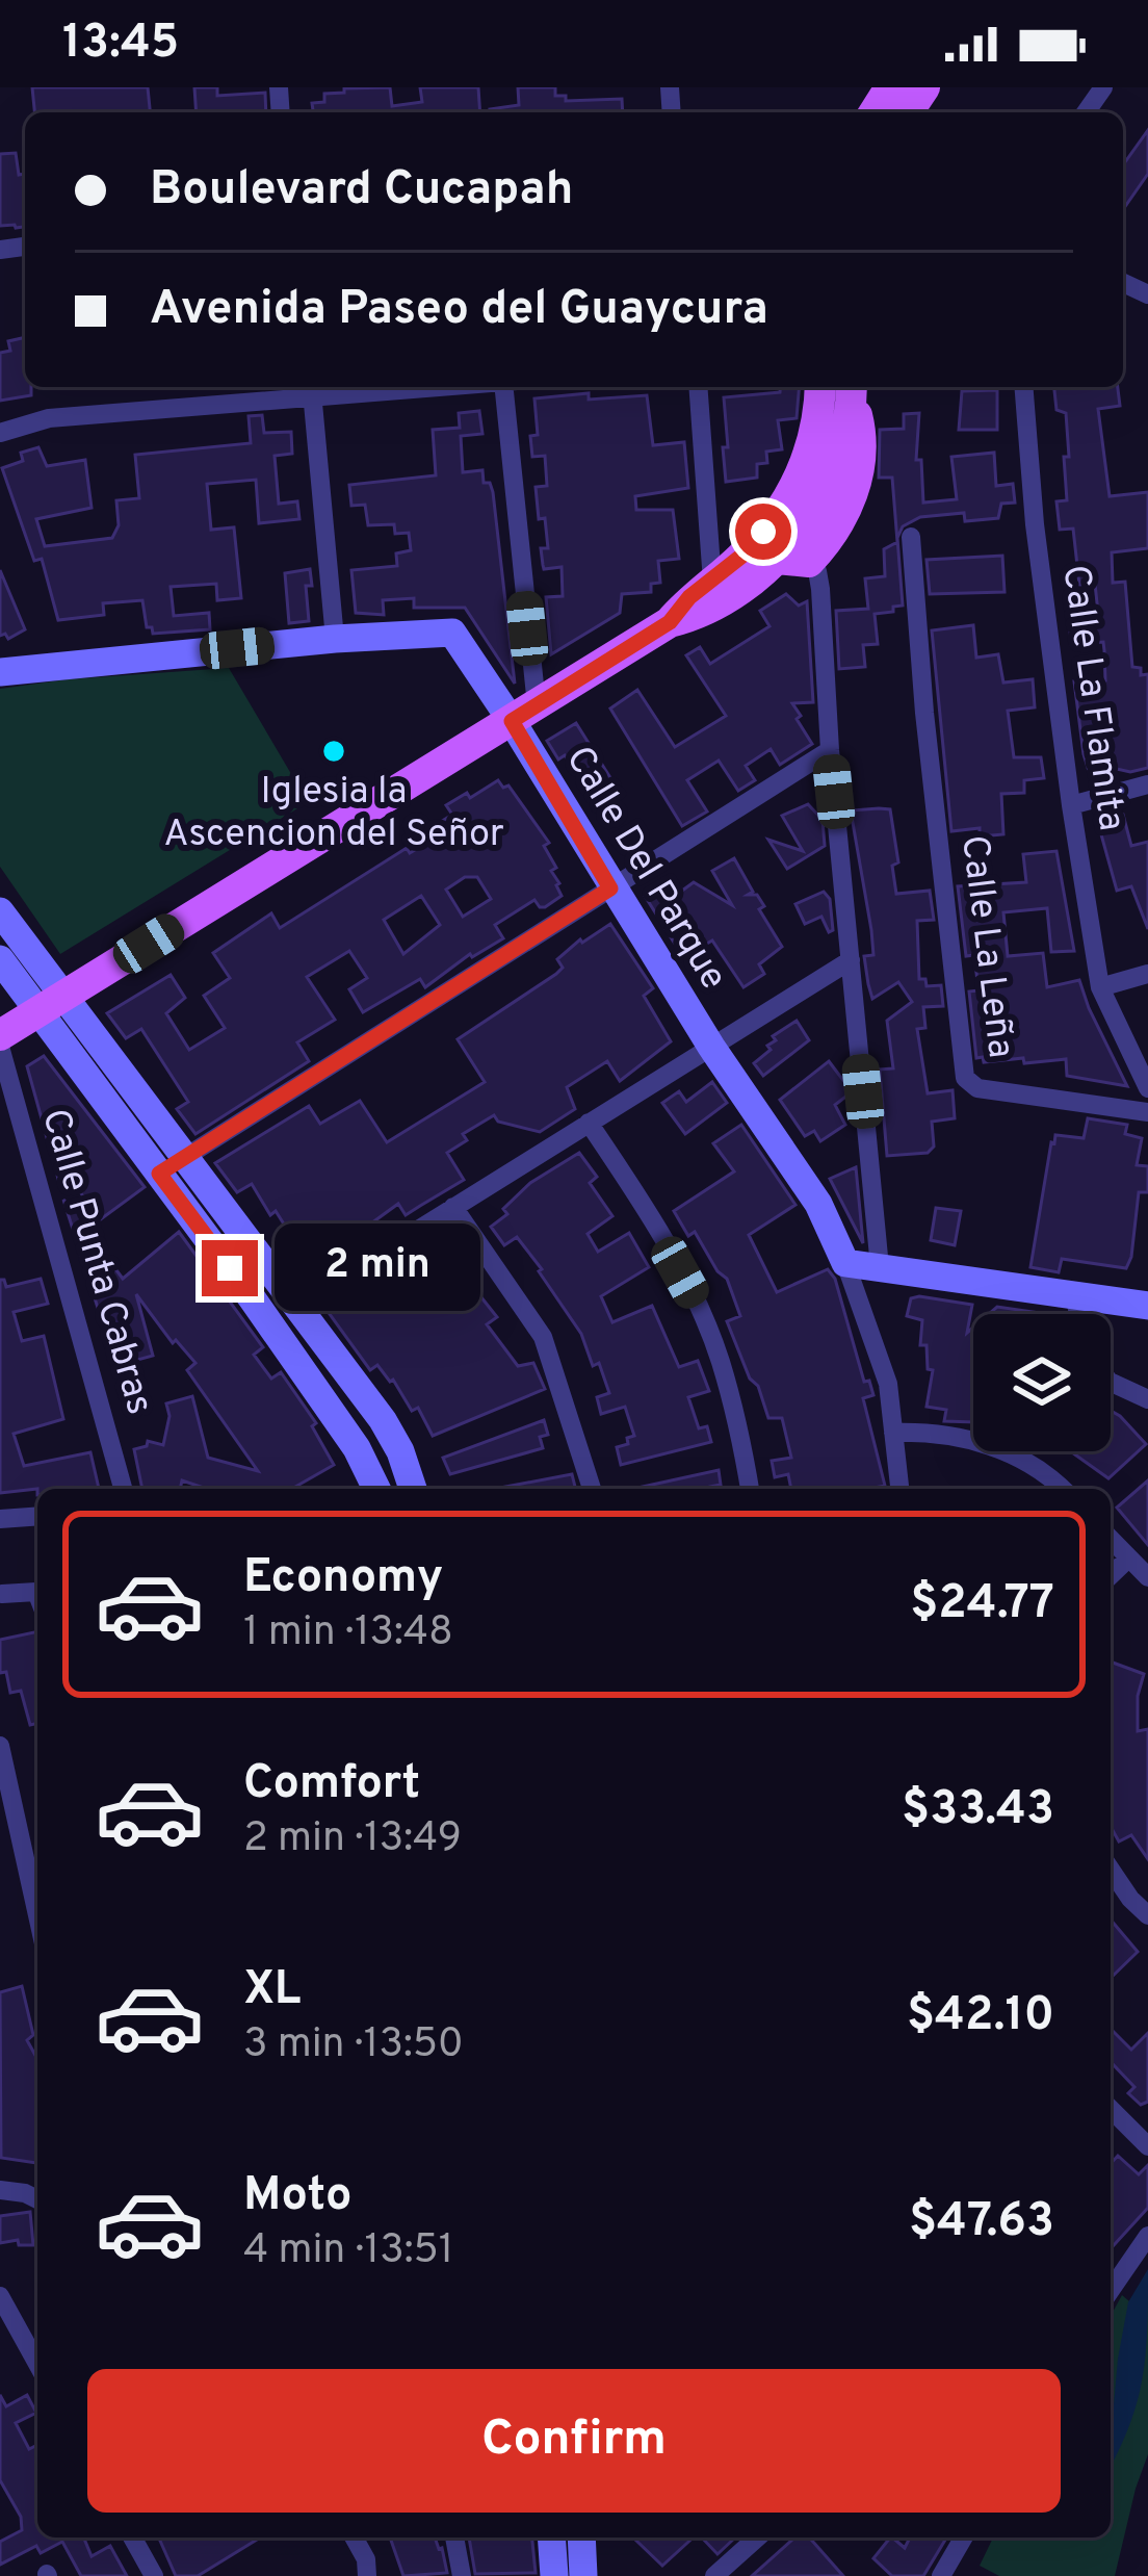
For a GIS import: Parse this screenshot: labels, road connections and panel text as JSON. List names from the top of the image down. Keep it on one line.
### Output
{"streets":{"street":["Calle La Flamita","Calle Del Parque","Calle La Leña","Calle Punta Cabras"]},"places":["Iglesia la Ascencion del Señor"],"page":{"status":"13:45","banner":["Boulevard Cucapah","Avenida Paseo del Guaycura"],"bubble":"2 min","list":[{"name":"Economy","note":"1 min · 13:48","value":"$24.77"},{"name":"Comfort","note":"2 min · 13:49","value":"$33.43"},{"name":"XL","note":"3 min · 13:50","value":"$42.10"},{"name":"Moto","note":"4 min · 13:51","value":"$47.63"}],"buttons":"Confirm"}}
